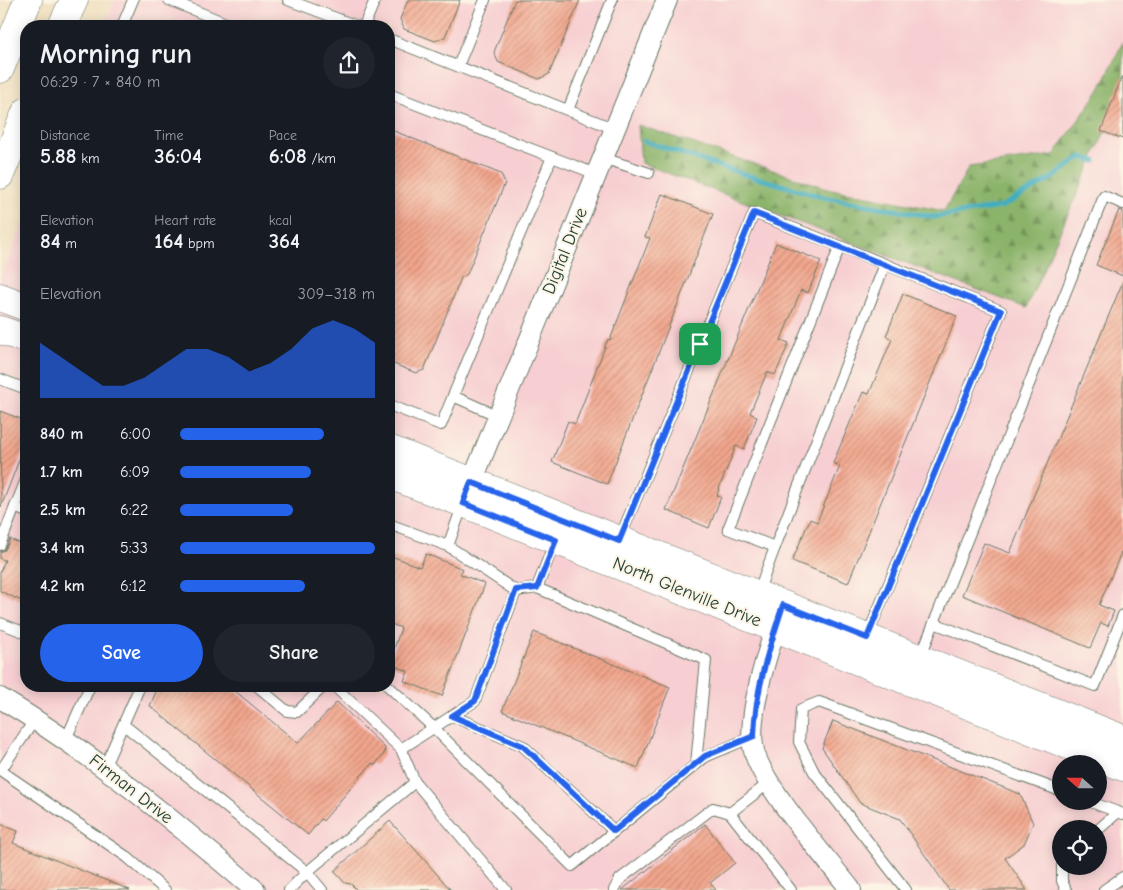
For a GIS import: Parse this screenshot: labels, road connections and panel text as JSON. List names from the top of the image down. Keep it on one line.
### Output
{"streets":{"street":["Digital Drive","North Glenville Drive","Firman Drive"]},"crossings":[["Digital Drive","North Glenville Drive"]],"north":"left","page":{"heading":["Morning run","06:29 · 7 × 840 m"],"stats":[["Distance","5.88 km"],["Time","36:04"],["Pace","6:08 /km"],["Elevation","84 m"],["Heart rate","164 bpm"],["kcal","364"]],"chart":["Elevation","309–318 m"],"list":[{"name":"840 m","note":"6:00"},{"name":"1.7 km","note":"6:09"},{"name":"2.5 km","note":"6:22"},{"name":"3.4 km","note":"5:33"},{"name":"4.2 km","note":"6:12"}],"buttons":["Save","Share"]}}
